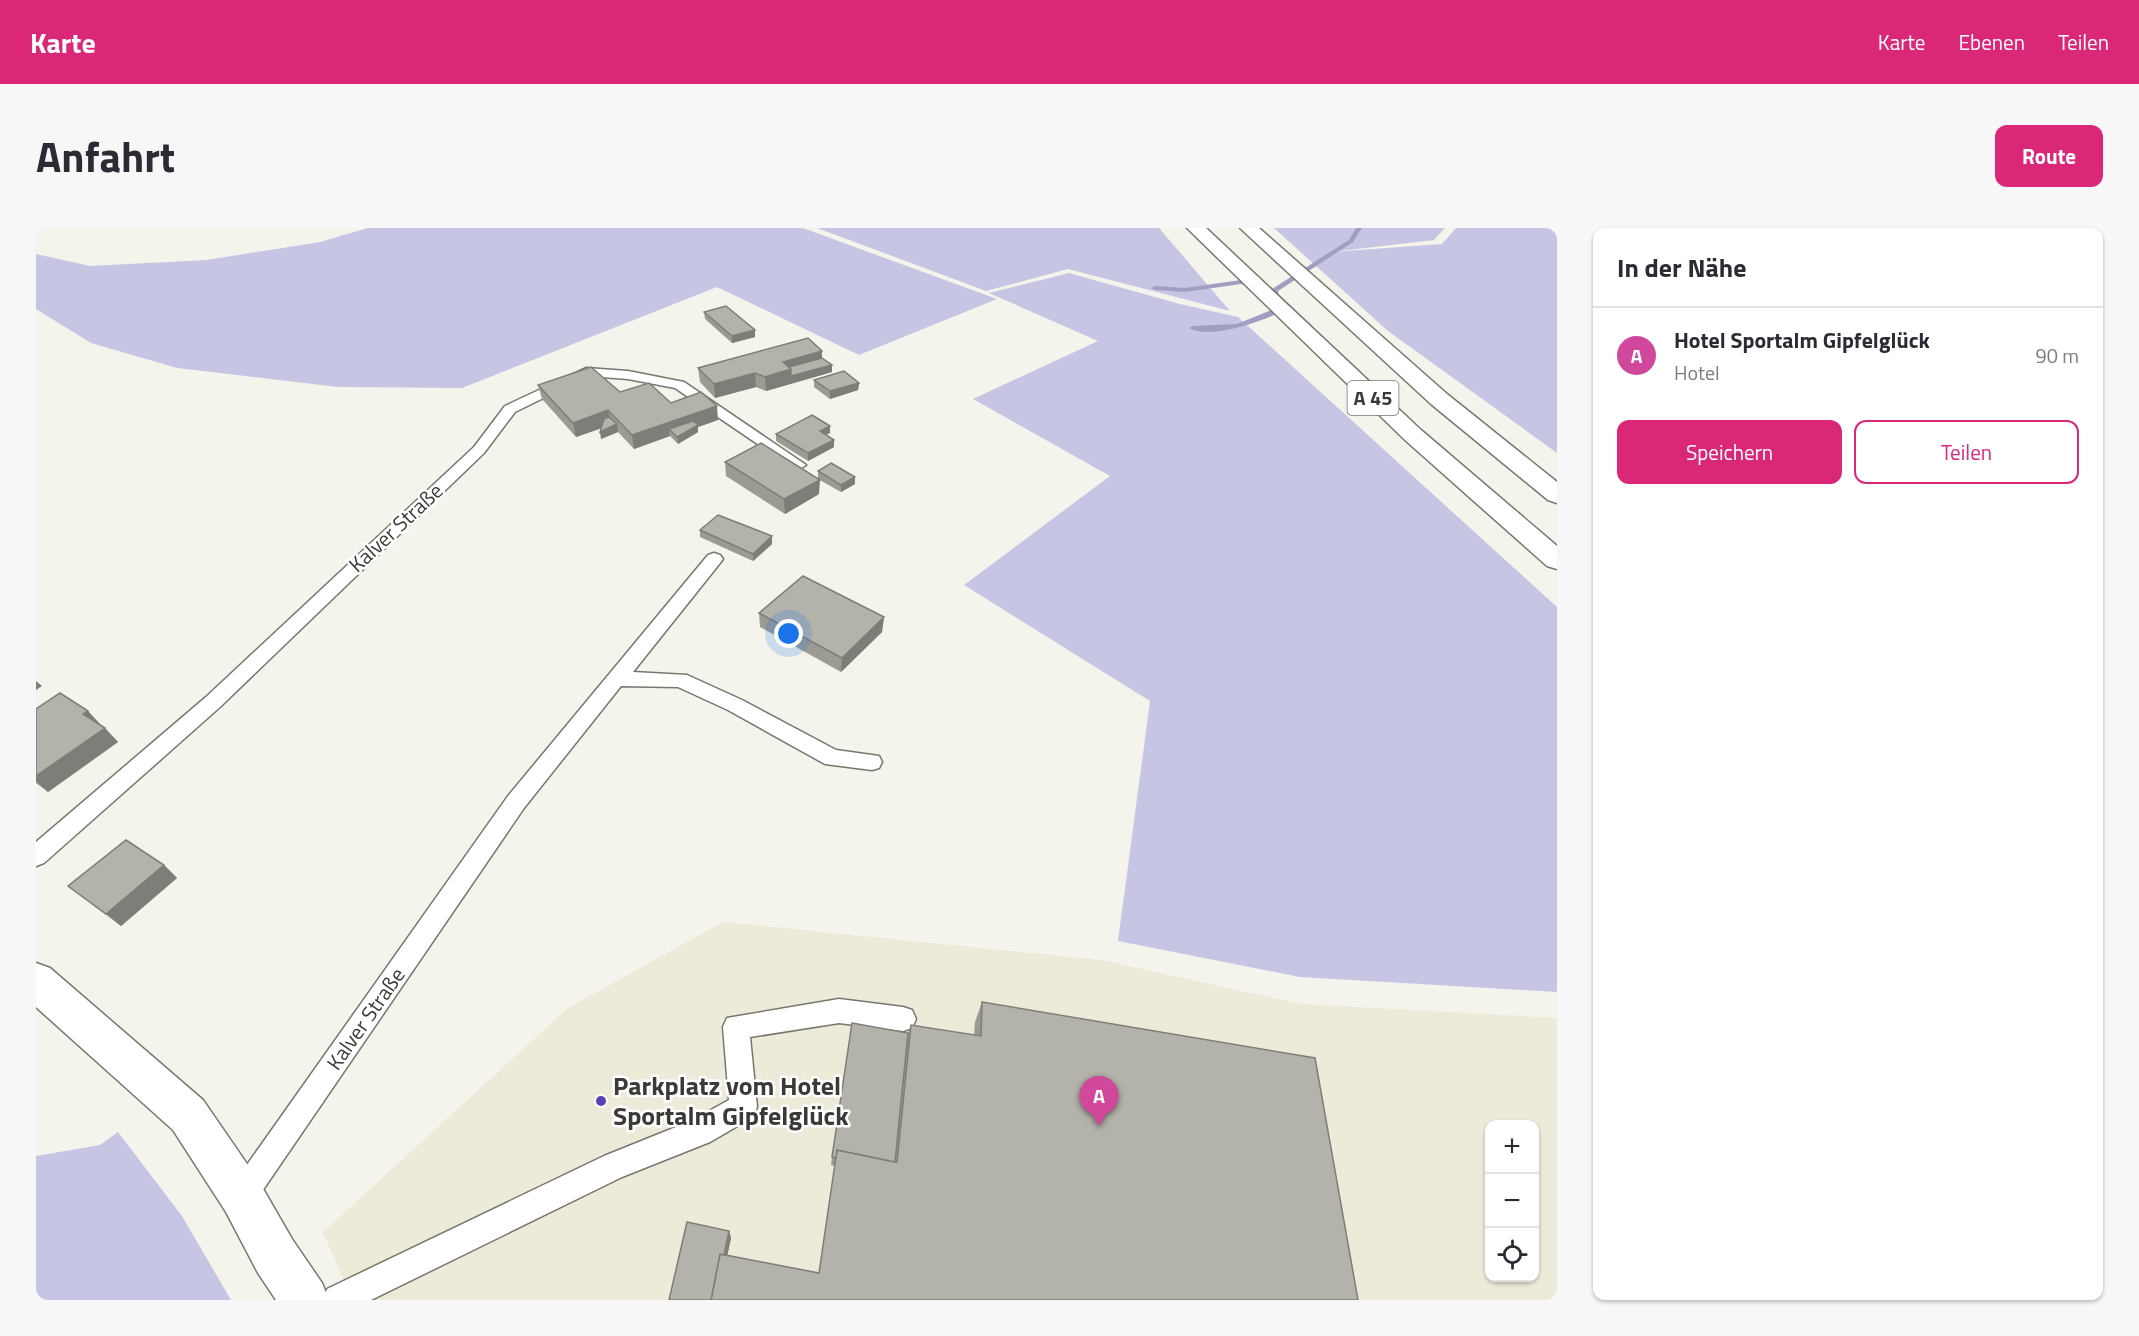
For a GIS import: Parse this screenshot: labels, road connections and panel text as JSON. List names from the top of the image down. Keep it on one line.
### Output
{"streets":{"main road":["A 45"],"lane":["Kalver Straße"]},"places":["Parkplatz vom Hotel Sportalm Gipfelglück"],"page":{"header":"Karte","nav":["Karte","Ebenen","Teilen"],"title":"Anfahrt","buttons":["Route",["Speichern","Teilen"]],"heading":"In der Nähe","list":[{"mark":"A","name":"Hotel Sportalm Gipfelglück","note":"Hotel","value":"90 m"}],"pins":"A","map_buttons":["+","−"]}}
